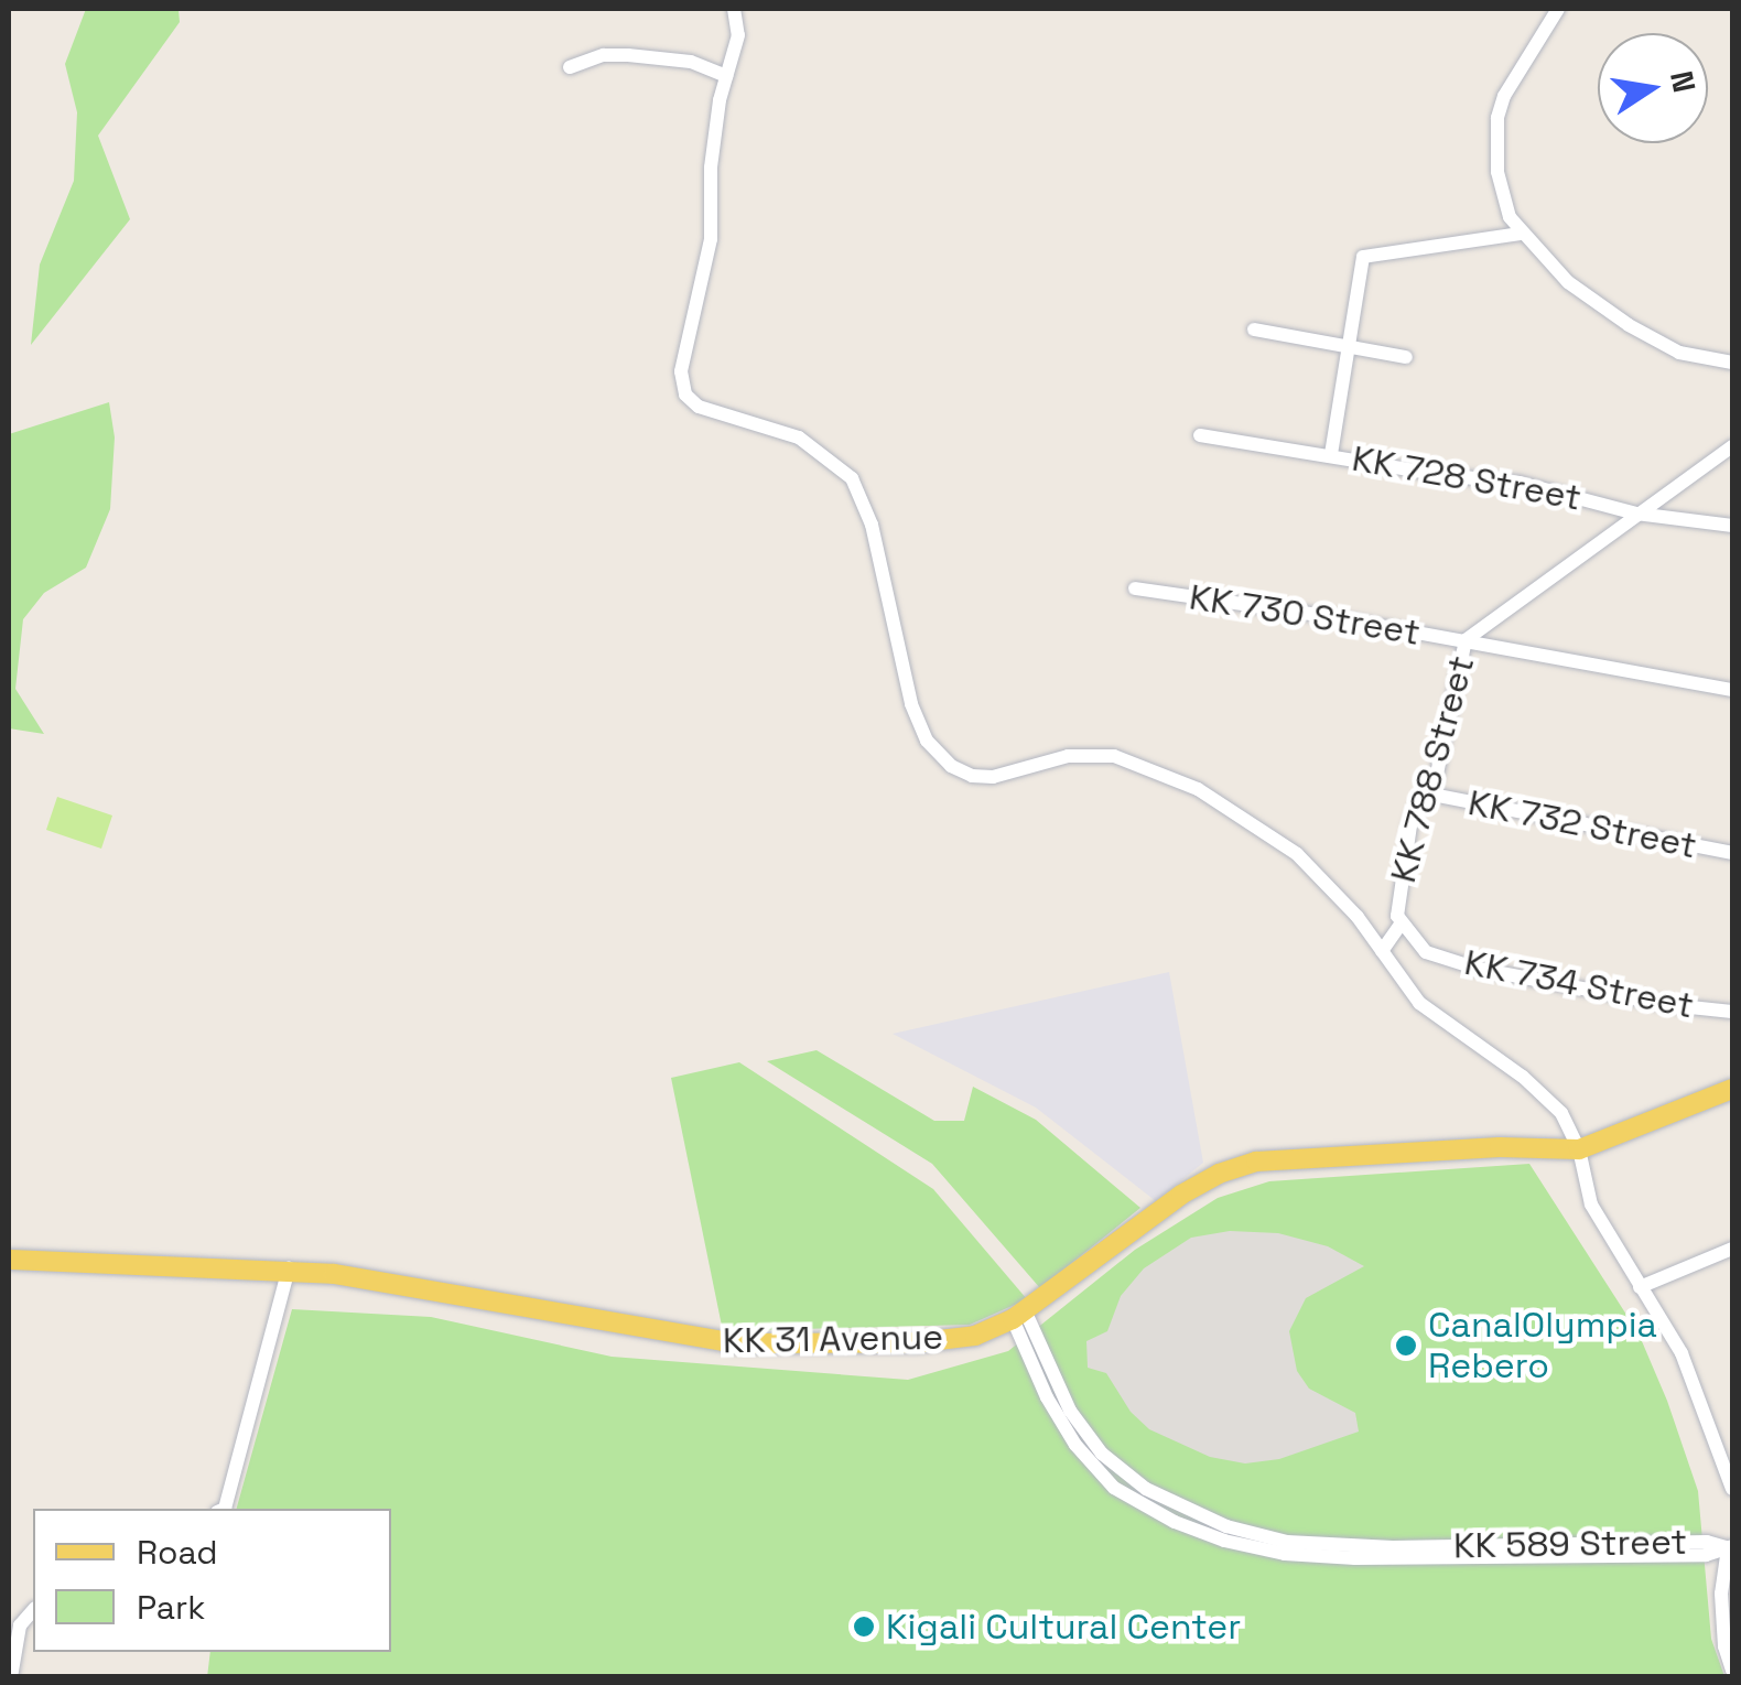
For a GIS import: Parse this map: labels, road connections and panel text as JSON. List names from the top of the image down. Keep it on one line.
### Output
{"streets":{"main road":["KK 31 Avenue"],"street":["KK 728 Street","KK 730 Street","KK 788 Street","KK 732 Street","KK 734 Street","KK 589 Street"]},"crossings":[["KK 728 Street","KK 788 Street"],["KK 730 Street","KK 788 Street"],["KK 788 Street","KK 732 Street"],["KK 788 Street","KK 734 Street"],["KK 31 Avenue","KK 589 Street"]],"places":["CanalOlympia Rebero","Kigali Cultural Center"],"legend":["Road","Park"],"north":"right"}
